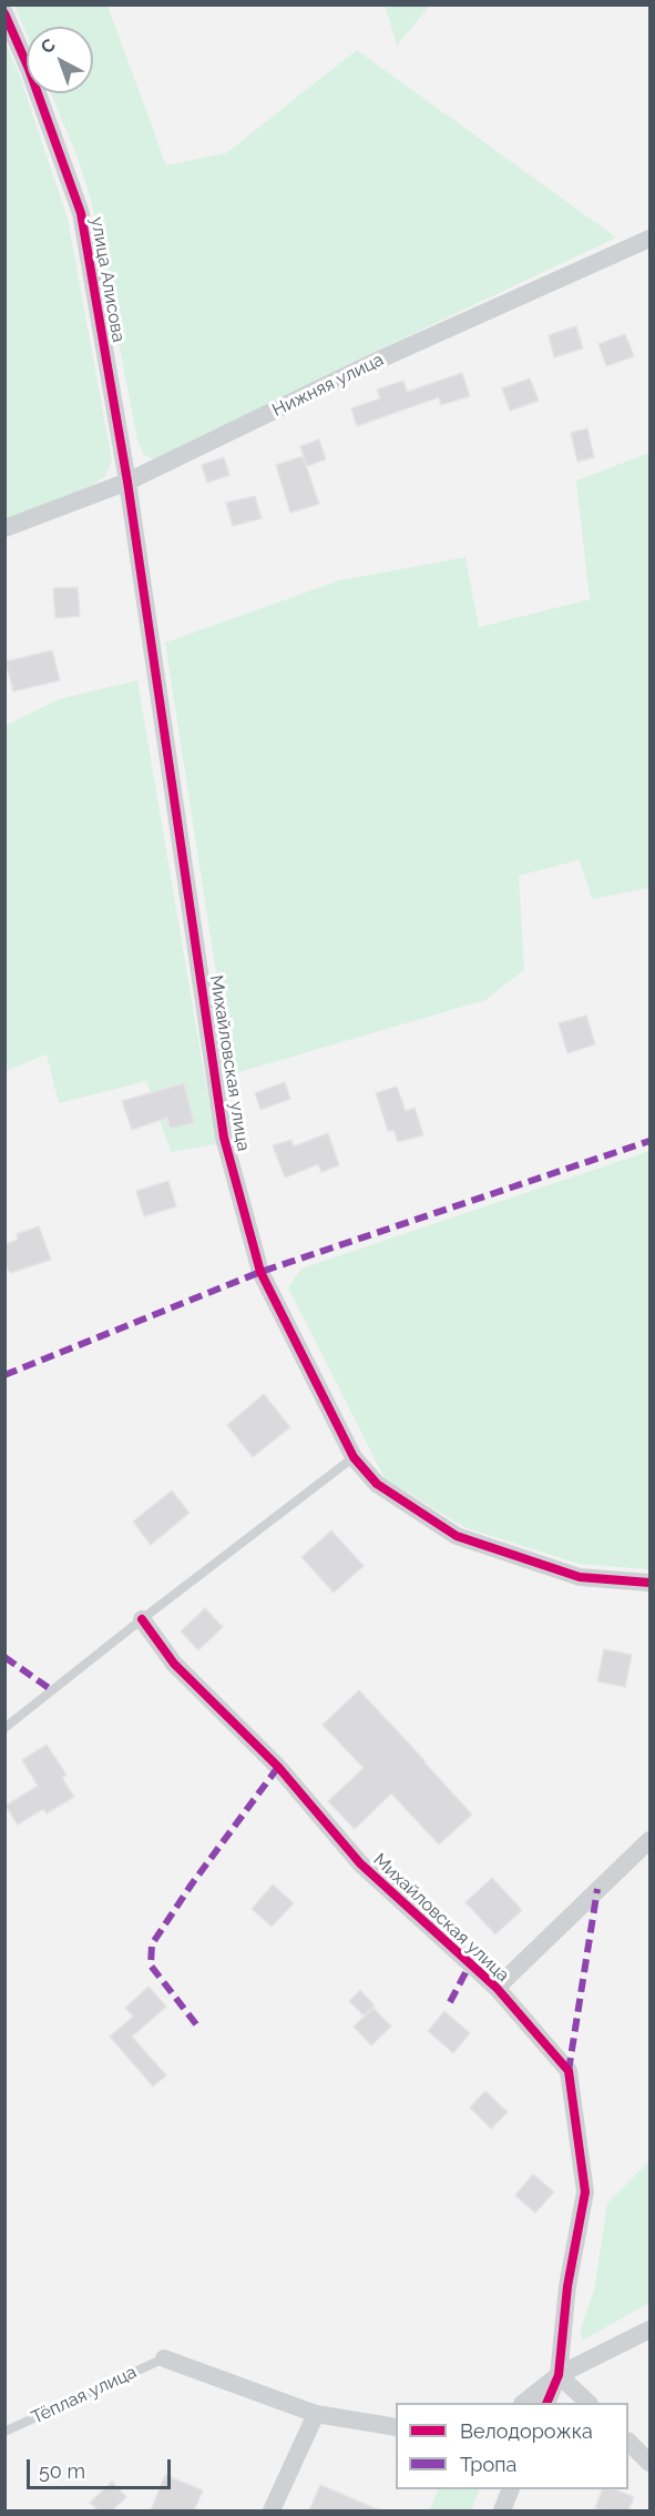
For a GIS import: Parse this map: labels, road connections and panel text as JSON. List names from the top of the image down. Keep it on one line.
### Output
{"streets":{"street":["улица Алисова","Нижняя улица","Михайловская улица"],"lane":["Тёплая улица"]},"crossings":[["улица Алисова","Нижняя улица"],["улица Алисова","Михайловская улица"],["Нижняя улица","Михайловская улица"]],"legend":["Велодорожка","Тропа"],"scale_bar":"50 m","north":"top left"}
